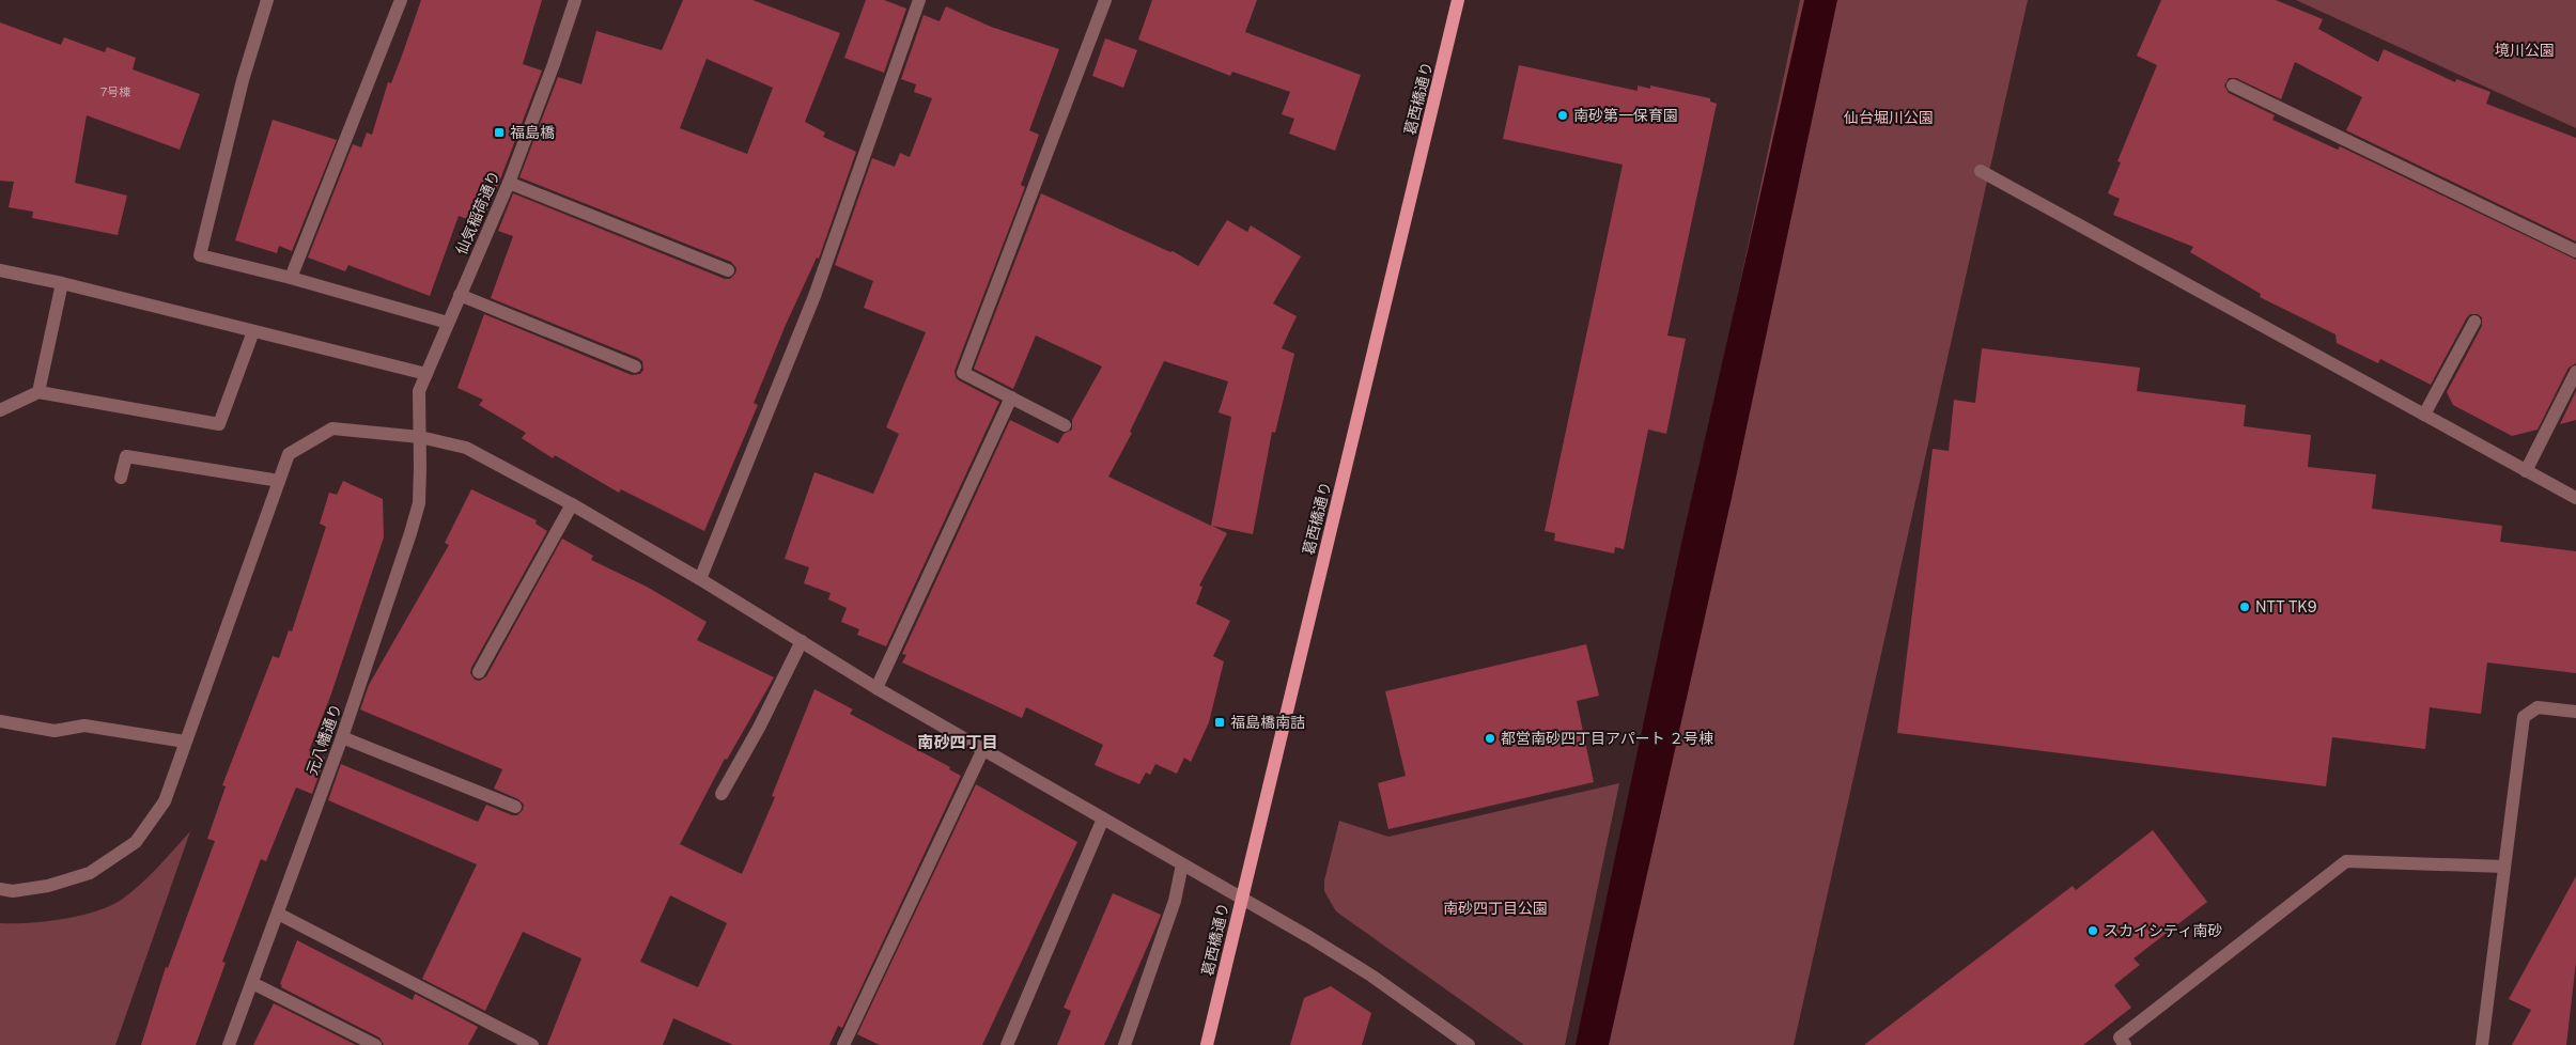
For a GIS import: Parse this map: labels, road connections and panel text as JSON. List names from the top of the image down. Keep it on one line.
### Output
{"streets":{"main road":["葛西橋通り"],"street":["仙気稲荷通り","元八幡通り"]},"crossings":[["仙気稲荷通り","元八幡通り"]],"districts":["南砂四丁目"],"parks":["境川公園","仙台堀川公園","南砂四丁目公園"],"places":{"other":["南砂第一保育園","NTT TK9","都営南砂四丁目アパート ２号棟","スカイシティ南砂"],"transit":["福島橋","福島橋南詰"]},"house_numbers":["7号棟"]}
